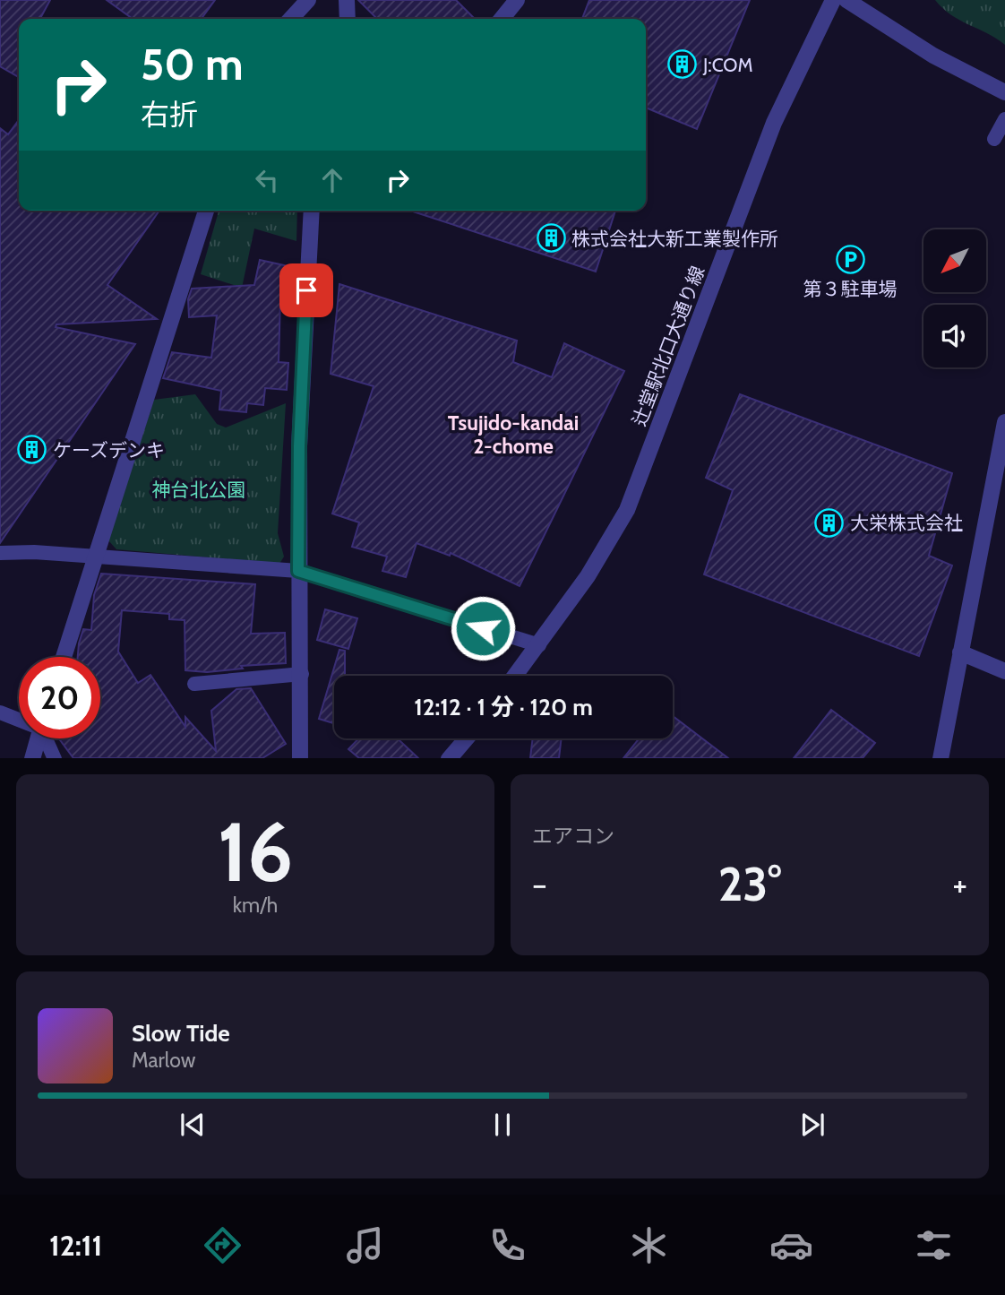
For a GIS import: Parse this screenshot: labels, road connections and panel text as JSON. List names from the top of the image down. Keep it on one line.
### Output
{"streets":{"street":["辻堂駅北口大通り線"]},"districts":["Tsujido-kandai 2-chome"],"parks":["神台北公園"],"places":{"building":["J:COM","株式会社大新工業製作所","ケーズデンキ","大栄株式会社"],"parking":["第３駐車場"]},"north":"bottom left","page":{"turn":["50 m","右折"],"limit":"20","trip":"12:12 · 1 分 · 120 m","tile":[["16","km/h"],"エアコン"],"heat":["−","23°","+"],"song":["Slow Tide","Marlow"],"tabs":"12:11"}}
